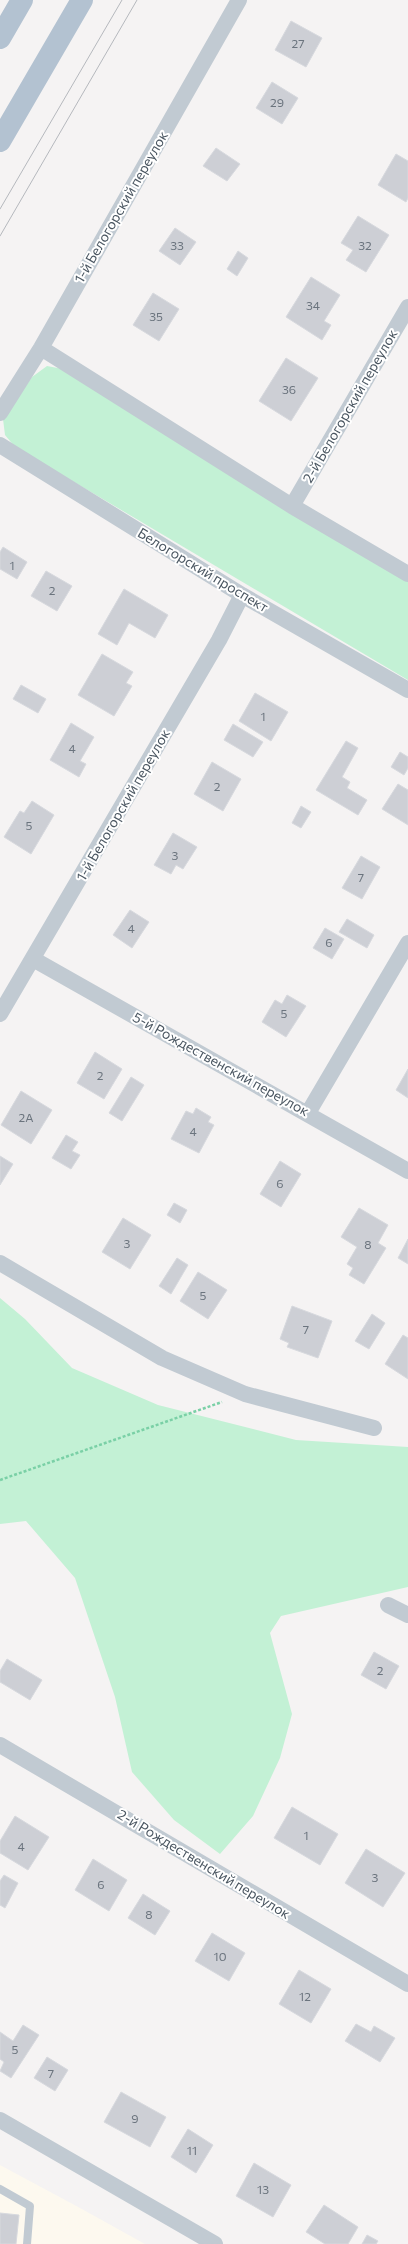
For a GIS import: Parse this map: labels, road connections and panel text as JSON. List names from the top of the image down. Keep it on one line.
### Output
{"streets":{"street":["1-й Белогорский переулок","2-й Белогорский переулок","Белогорский проспект","5-й Рождественский переулок","2-й Рождественский переулок"]},"crossings":[["1-й Белогорский переулок","Белогорский проспект"],["1-й Белогорский переулок","5-й Рождественский переулок"]],"house_numbers":["27","29","33","32","34","35","36","1","2","1","4","2","5","3","7","4","6","5","2","2А","4","6","3","8","5","7","2","1","4","3","6","8","10","12","5","7","9","11","13"]}
